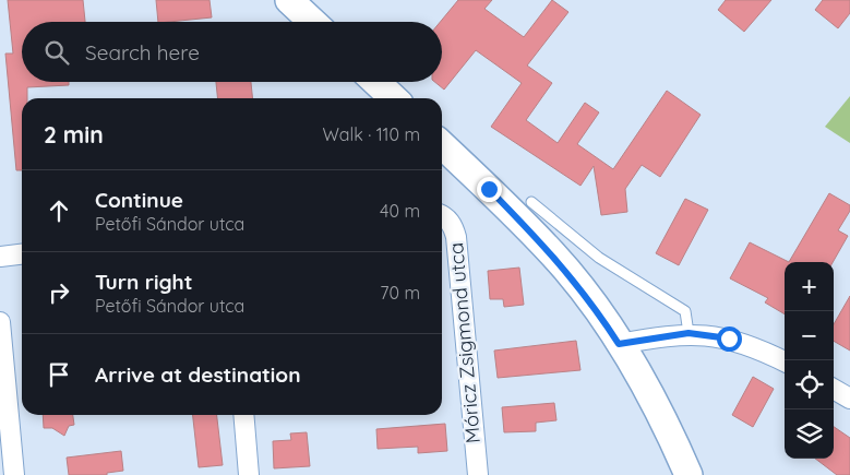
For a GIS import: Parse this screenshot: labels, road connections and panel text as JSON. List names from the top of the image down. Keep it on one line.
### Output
{"streets":{"street":["Móricz Zsigmond utca"]},"page":{"search":"Search here","heading":["2 min","Walk · 110 m"],"list":[["Continue","Petőfi Sándor utca","40 m"],["Turn right","Petőfi Sándor utca","70 m"],"Arrive at destination"],"map_buttons":["+","−"]}}
